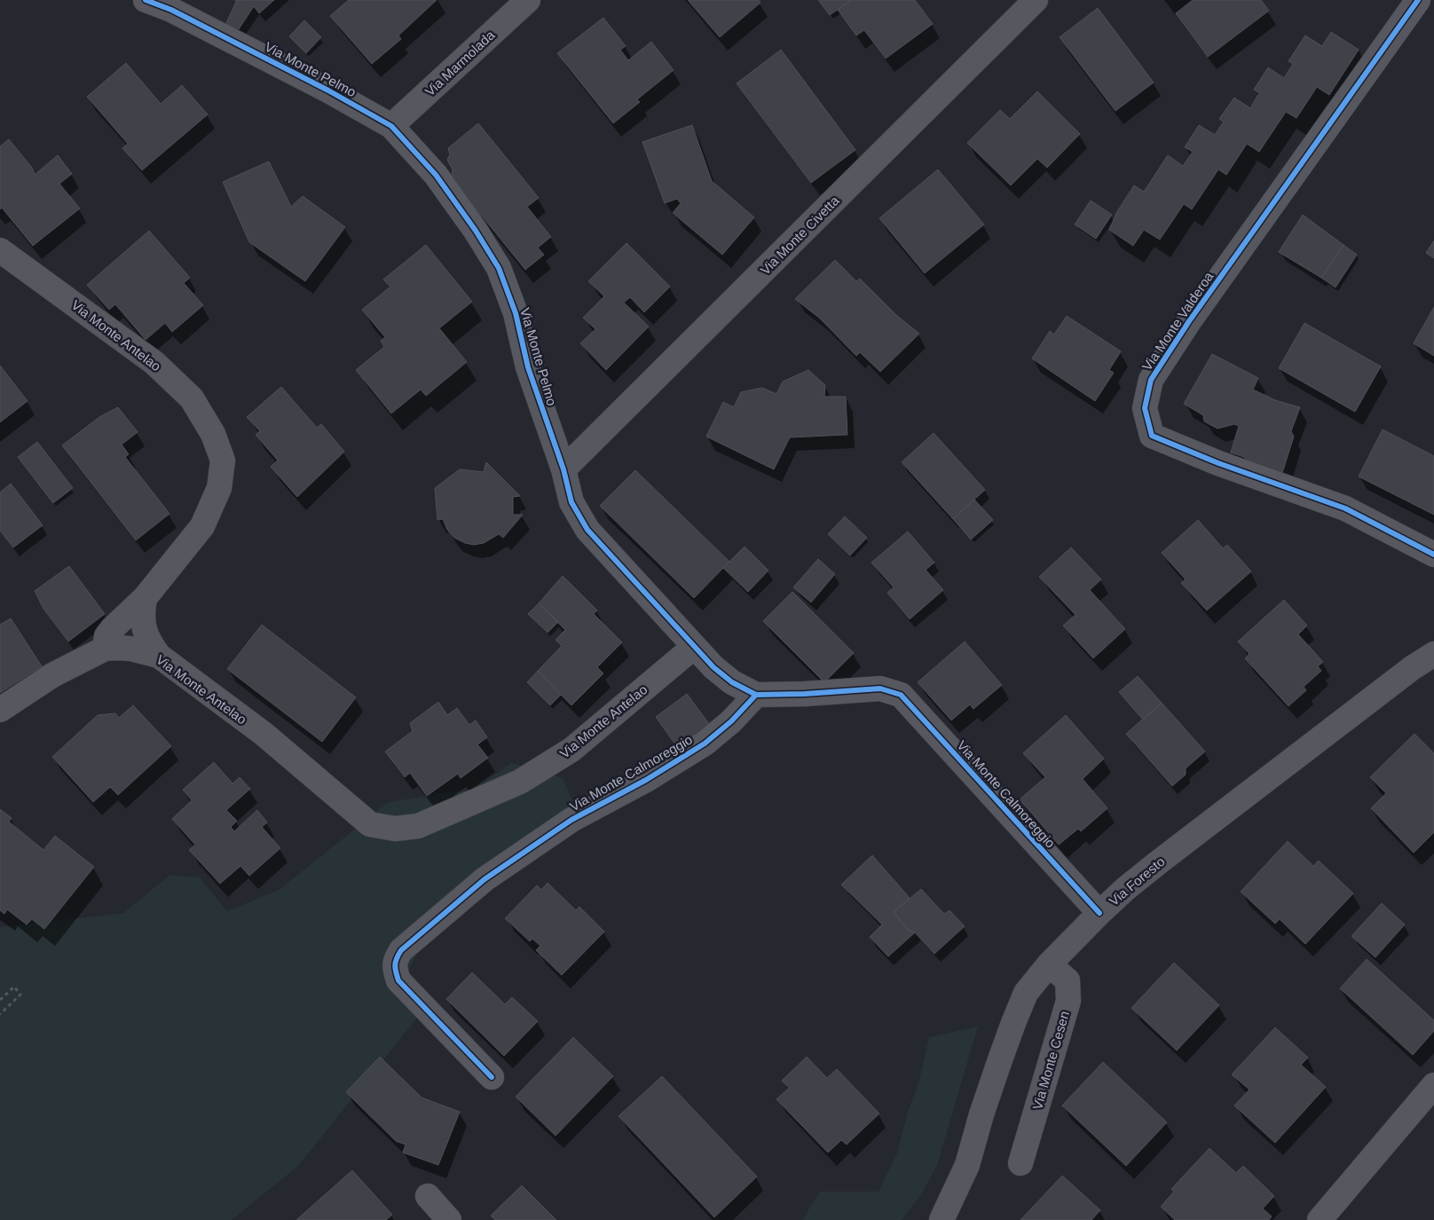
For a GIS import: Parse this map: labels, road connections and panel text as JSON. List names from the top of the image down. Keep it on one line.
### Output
{"streets":{"street":["Via Marmolada","Via Monte Pelmo","Via Monte Civetta","Via Monte Valderoa","Via Monte Antelao","Via Monte Calmoreggio","Via Foresto","Via Monte Cesen"]},"crossings":[["Via Marmolada","Via Monte Pelmo"],["Via Monte Pelmo","Via Monte Civetta"],["Via Monte Pelmo","Via Monte Antelao"],["Via Monte Pelmo","Via Monte Calmoreggio"],["Via Monte Calmoreggio","Via Foresto"],["Via Foresto","Via Monte Cesen"]]}
